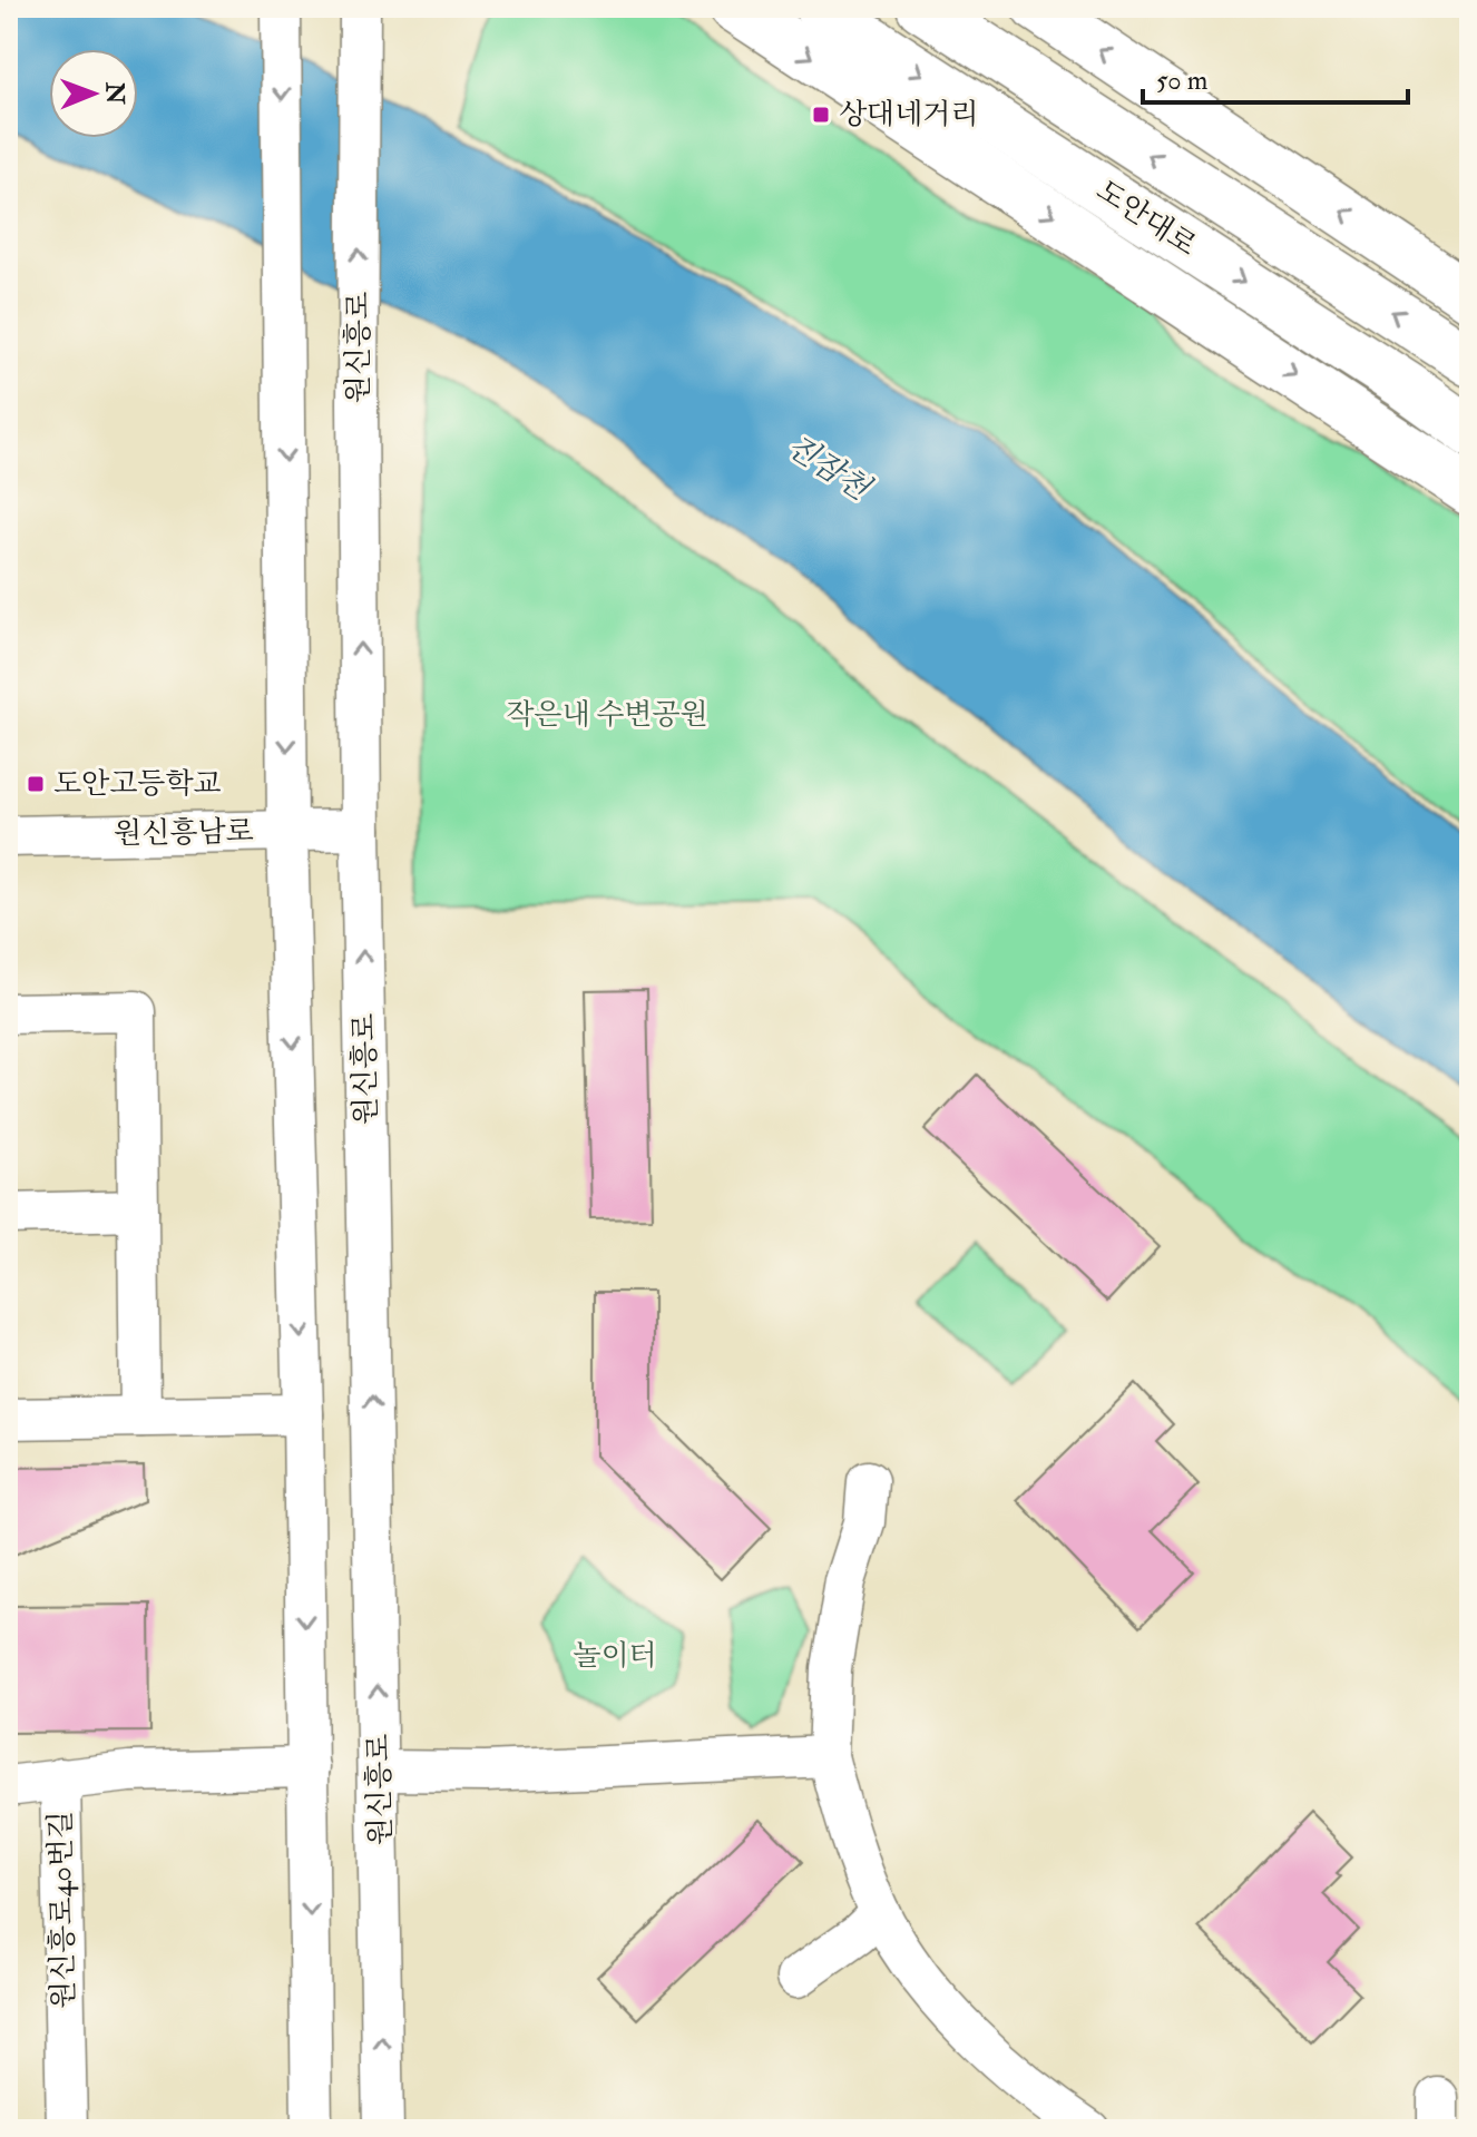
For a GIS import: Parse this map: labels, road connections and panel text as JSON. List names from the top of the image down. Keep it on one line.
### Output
{"streets":{"main road":["도안대로"],"street":["원신흥로","원신흥남로","원신흥로40번길"]},"crossings":[["원신흥로","원신흥남로"]],"water":["진잠천"],"parks":["작은내 수변공원","놀이터"],"places":{"transit":["상대네거리","도안고등학교"]},"scale_bar":"50 m","north":"right"}
